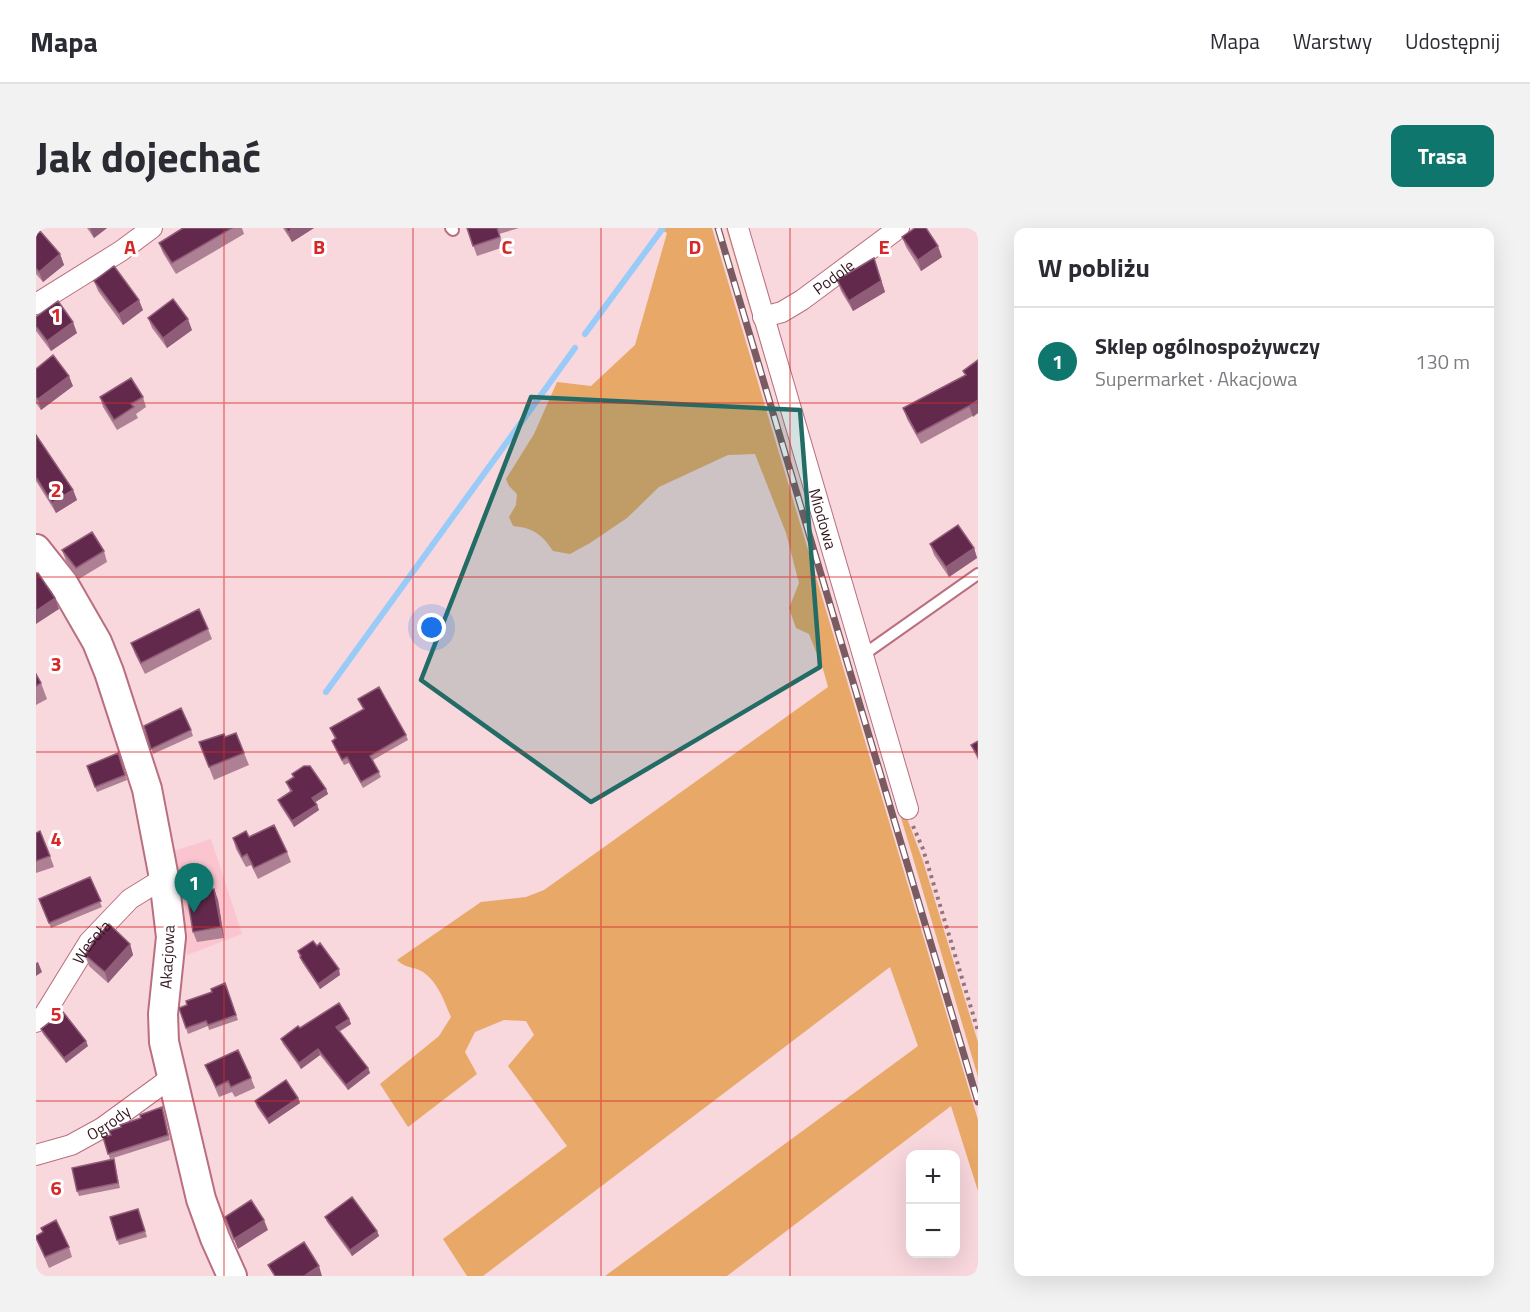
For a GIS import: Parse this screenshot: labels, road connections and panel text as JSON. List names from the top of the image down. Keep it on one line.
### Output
{"streets":{"street":["Podole","Miodowa","Wesoła","Akacjowa","Ogrody"]},"crossings":[["Podole","Miodowa"],["Wesoła","Akacjowa"],["Akacjowa","Ogrody"]],"page":{"header":"Mapa","nav":["Mapa","Warstwy","Udostępnij"],"title":"Jak dojechać","buttons":"Trasa","heading":"W pobliżu","list":[{"mark":"1","name":"Sklep ogólnospożywczy","note":"Supermarket · Akacjowa","value":"130 m"}],"pins":"1","map_buttons":["+","−"]},"grid":{"columns":["A","B","C","D","E"],"rows":["1","2","3","4","5","6"]}}
